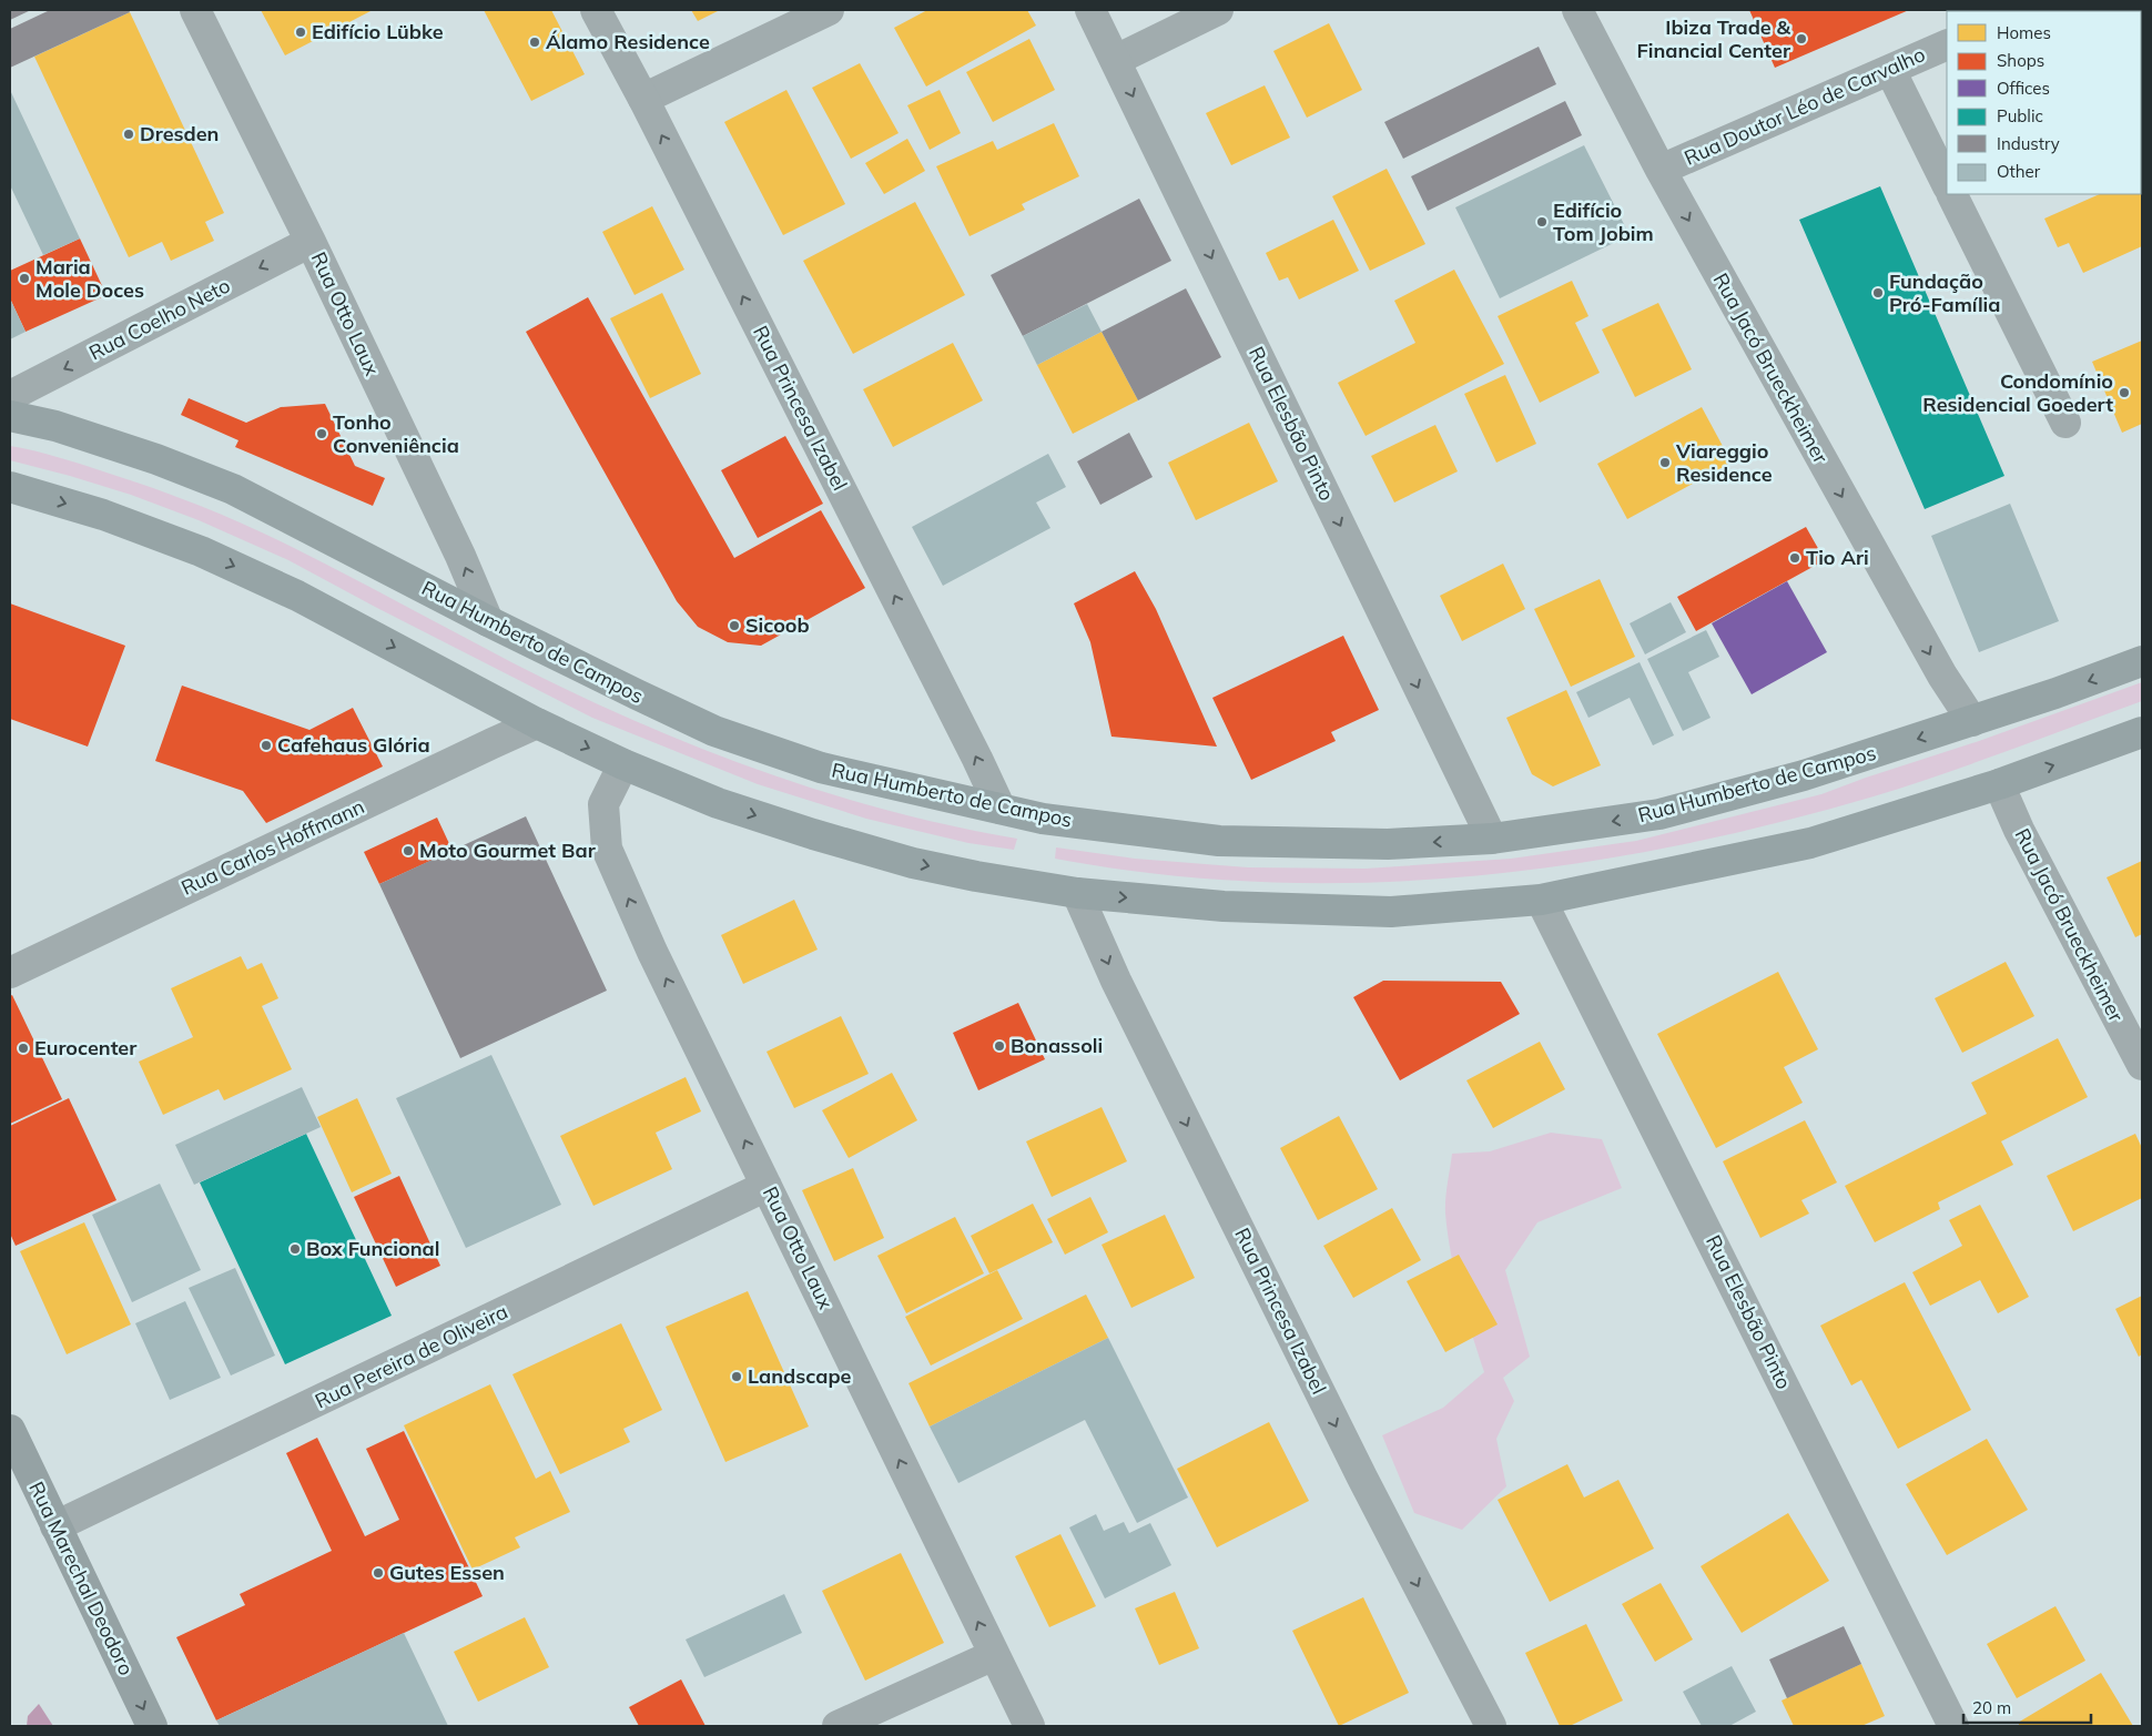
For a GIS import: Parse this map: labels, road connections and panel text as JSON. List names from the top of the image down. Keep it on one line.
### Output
{"streets":{"main road":["Rua Humberto de Campos","Rua Marechal Deodoro"],"street":["Rua Doutor Léo de Carvalho","Rua Otto Laux","Rua Coelho Neto","Rua Jacó Brueckheimer","Rua Princesa Izabel","Rua Elesbão Pinto","Rua Carlos Hoffmann","Rua Pereira de Oliveira"]},"crossings":[["Rua Doutor Léo de Carvalho","Rua Jacó Brueckheimer"],["Rua Otto Laux","Rua Coelho Neto"],["Rua Otto Laux","Rua Humberto de Campos"],["Rua Otto Laux","Rua Pereira de Oliveira"],["Rua Jacó Brueckheimer","Rua Humberto de Campos"],["Rua Princesa Izabel","Rua Humberto de Campos"],["Rua Elesbão Pinto","Rua Humberto de Campos"],["Rua Pereira de Oliveira","Rua Marechal Deodoro"]],"one_way":["Rua Otto Laux","Rua Coelho Neto","Rua Elesbão Pinto","Rua Marechal Deodoro"],"places":["Edifício Lübke","Ibiza Trade & Financial Center","Álamo Residence","Dresden","Edifício Tom Jobim","Maria Mole Doces","Fundação Pró-Família","Condomínio Residencial Goedert","Tonho Conveniência","Viareggio Residence","Tio Ari","Sicoob","Cafehaus Glória","Moto Gourmet Bar","Bonassoli","Eurocenter","Box Funcional","Landscape","Gutes Essen"],"legend":["Homes","Shops","Offices","Public","Industry","Other"],"scale_bar":"20 m"}
